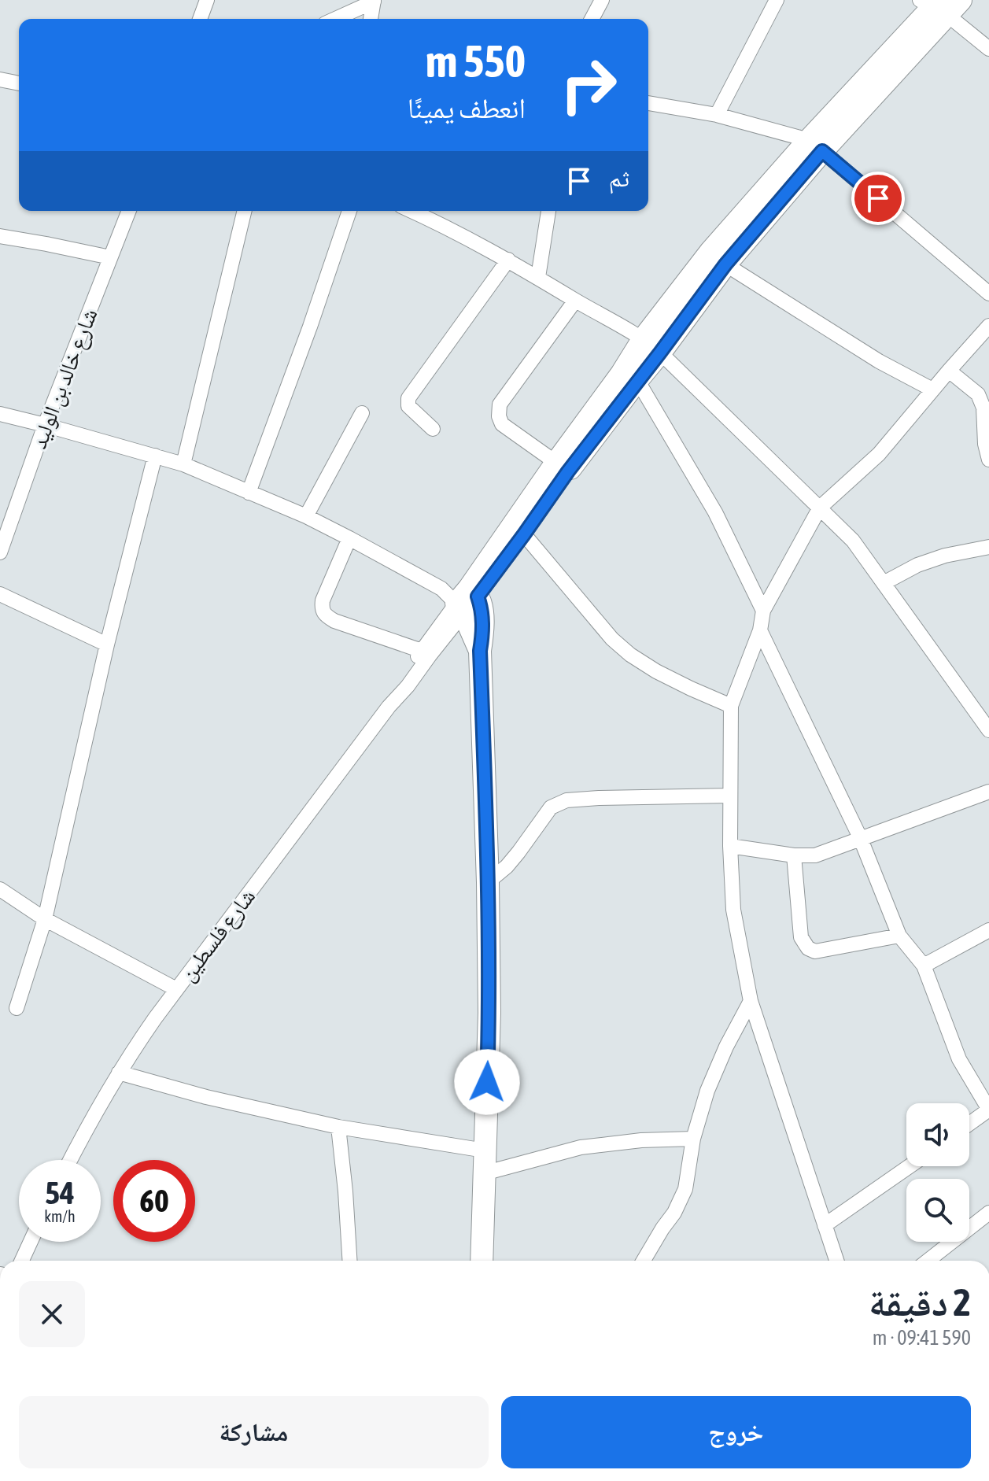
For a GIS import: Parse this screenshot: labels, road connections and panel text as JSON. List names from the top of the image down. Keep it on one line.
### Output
{"streets":{"street":["شارع خالد بن الوليد","شارع فلسطين"]},"page":{"turn":["550 m","انعطف يمينًا"],"then":"ثم","speed":"54 km/h","limit":"60","heading":["2 دقيقة","590 m · 09:41"],"buttons":["خروج","مشاركة"]}}
